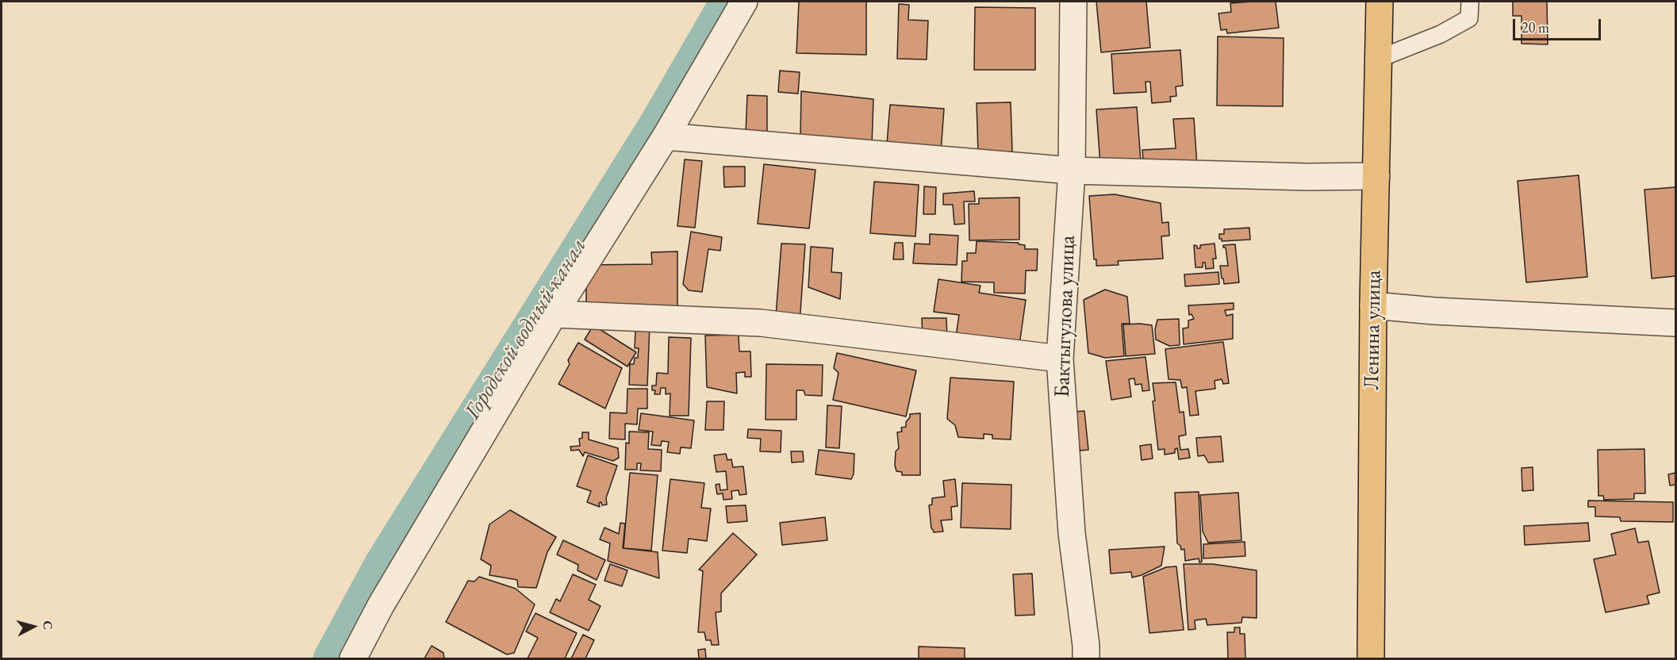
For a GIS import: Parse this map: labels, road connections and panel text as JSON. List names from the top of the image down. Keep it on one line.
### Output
{"streets":{"main road":["Ленина улица"],"street":["Бактыгулова улица"]},"water":["Городской водный канал"],"scale_bar":"20 m","north":"right"}
